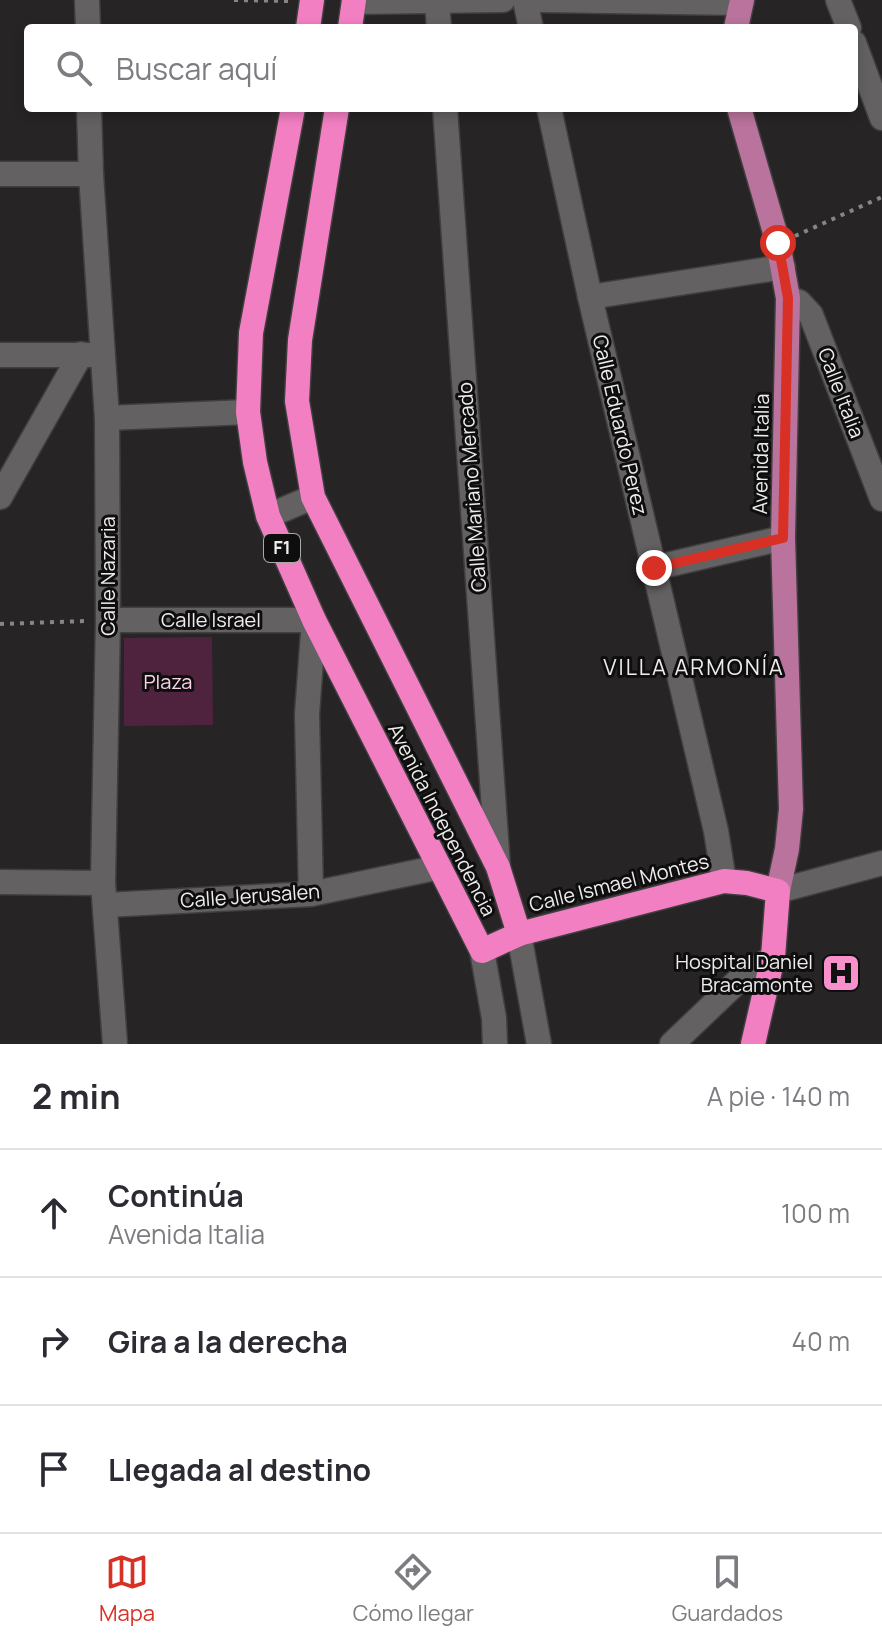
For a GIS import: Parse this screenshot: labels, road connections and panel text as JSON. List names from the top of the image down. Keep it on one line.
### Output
{"streets":{"highway":["Avenida Italia","F1","Avenida Independencia","Calle Ismael Montes"],"street":["Calle Italia","Calle Eduardo Perez","Calle Mariano Mercado","Calle Nazaria","Calle Israel","Calle Jerusalen"]},"crossings":[["Calle Italia","Avenida Italia"],["Calle Eduardo Perez","Calle Ismael Montes"],["Avenida Italia","Calle Ismael Montes"],["Calle Mariano Mercado","Avenida Independencia"],["Calle Nazaria","Calle Israel"],["Calle Nazaria","Calle Jerusalen"],["Calle Israel","Avenida Independencia"],["Avenida Independencia","Calle Ismael Montes"],["Avenida Independencia","Calle Jerusalen"]],"districts":["VILLA ARMONÍA"],"parks":["Plaza"],"places":{"hospital":["Hospital Daniel Bracamonte"]},"page":{"search":"Buscar aquí","heading":["2 min","A pie · 140 m"],"list":[["Continúa","Avenida Italia","100 m"],["Gira a la derecha","40 m"],"Llegada al destino"],"nav":["Mapa","Cómo llegar","Guardados"]}}
